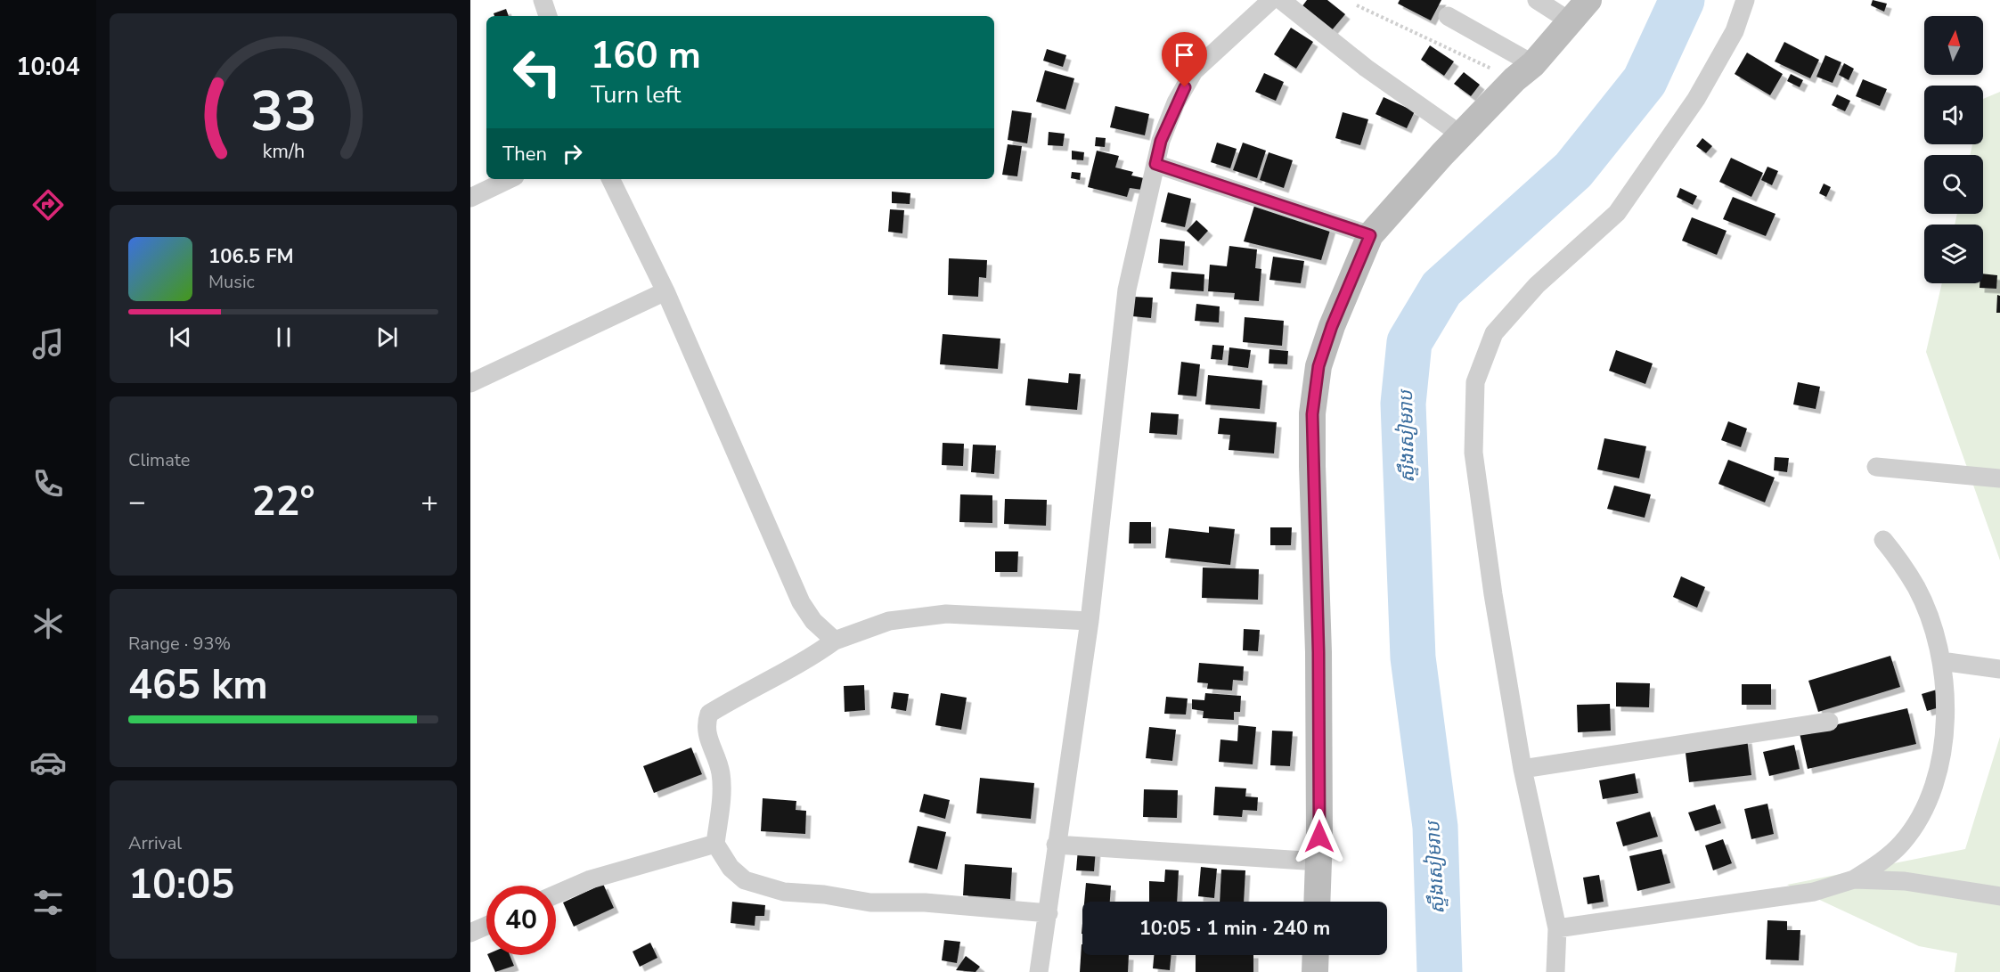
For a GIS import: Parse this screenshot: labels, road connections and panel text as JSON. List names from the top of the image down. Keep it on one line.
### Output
{"water":["ស្ទឹងសៀមរាប"],"north":"top","page":{"tabs":"10:04","turn":["160 m","Turn left"],"then":"Then","song":["106.5 FM","Music"],"tile":["Climate",["Range · 93%","465 km"],["Arrival","10:05"]],"heat":["−","22°","+"],"limit":"40","trip":"10:05 · 1 min · 240 m","gauge":["33","km/h"]}}
